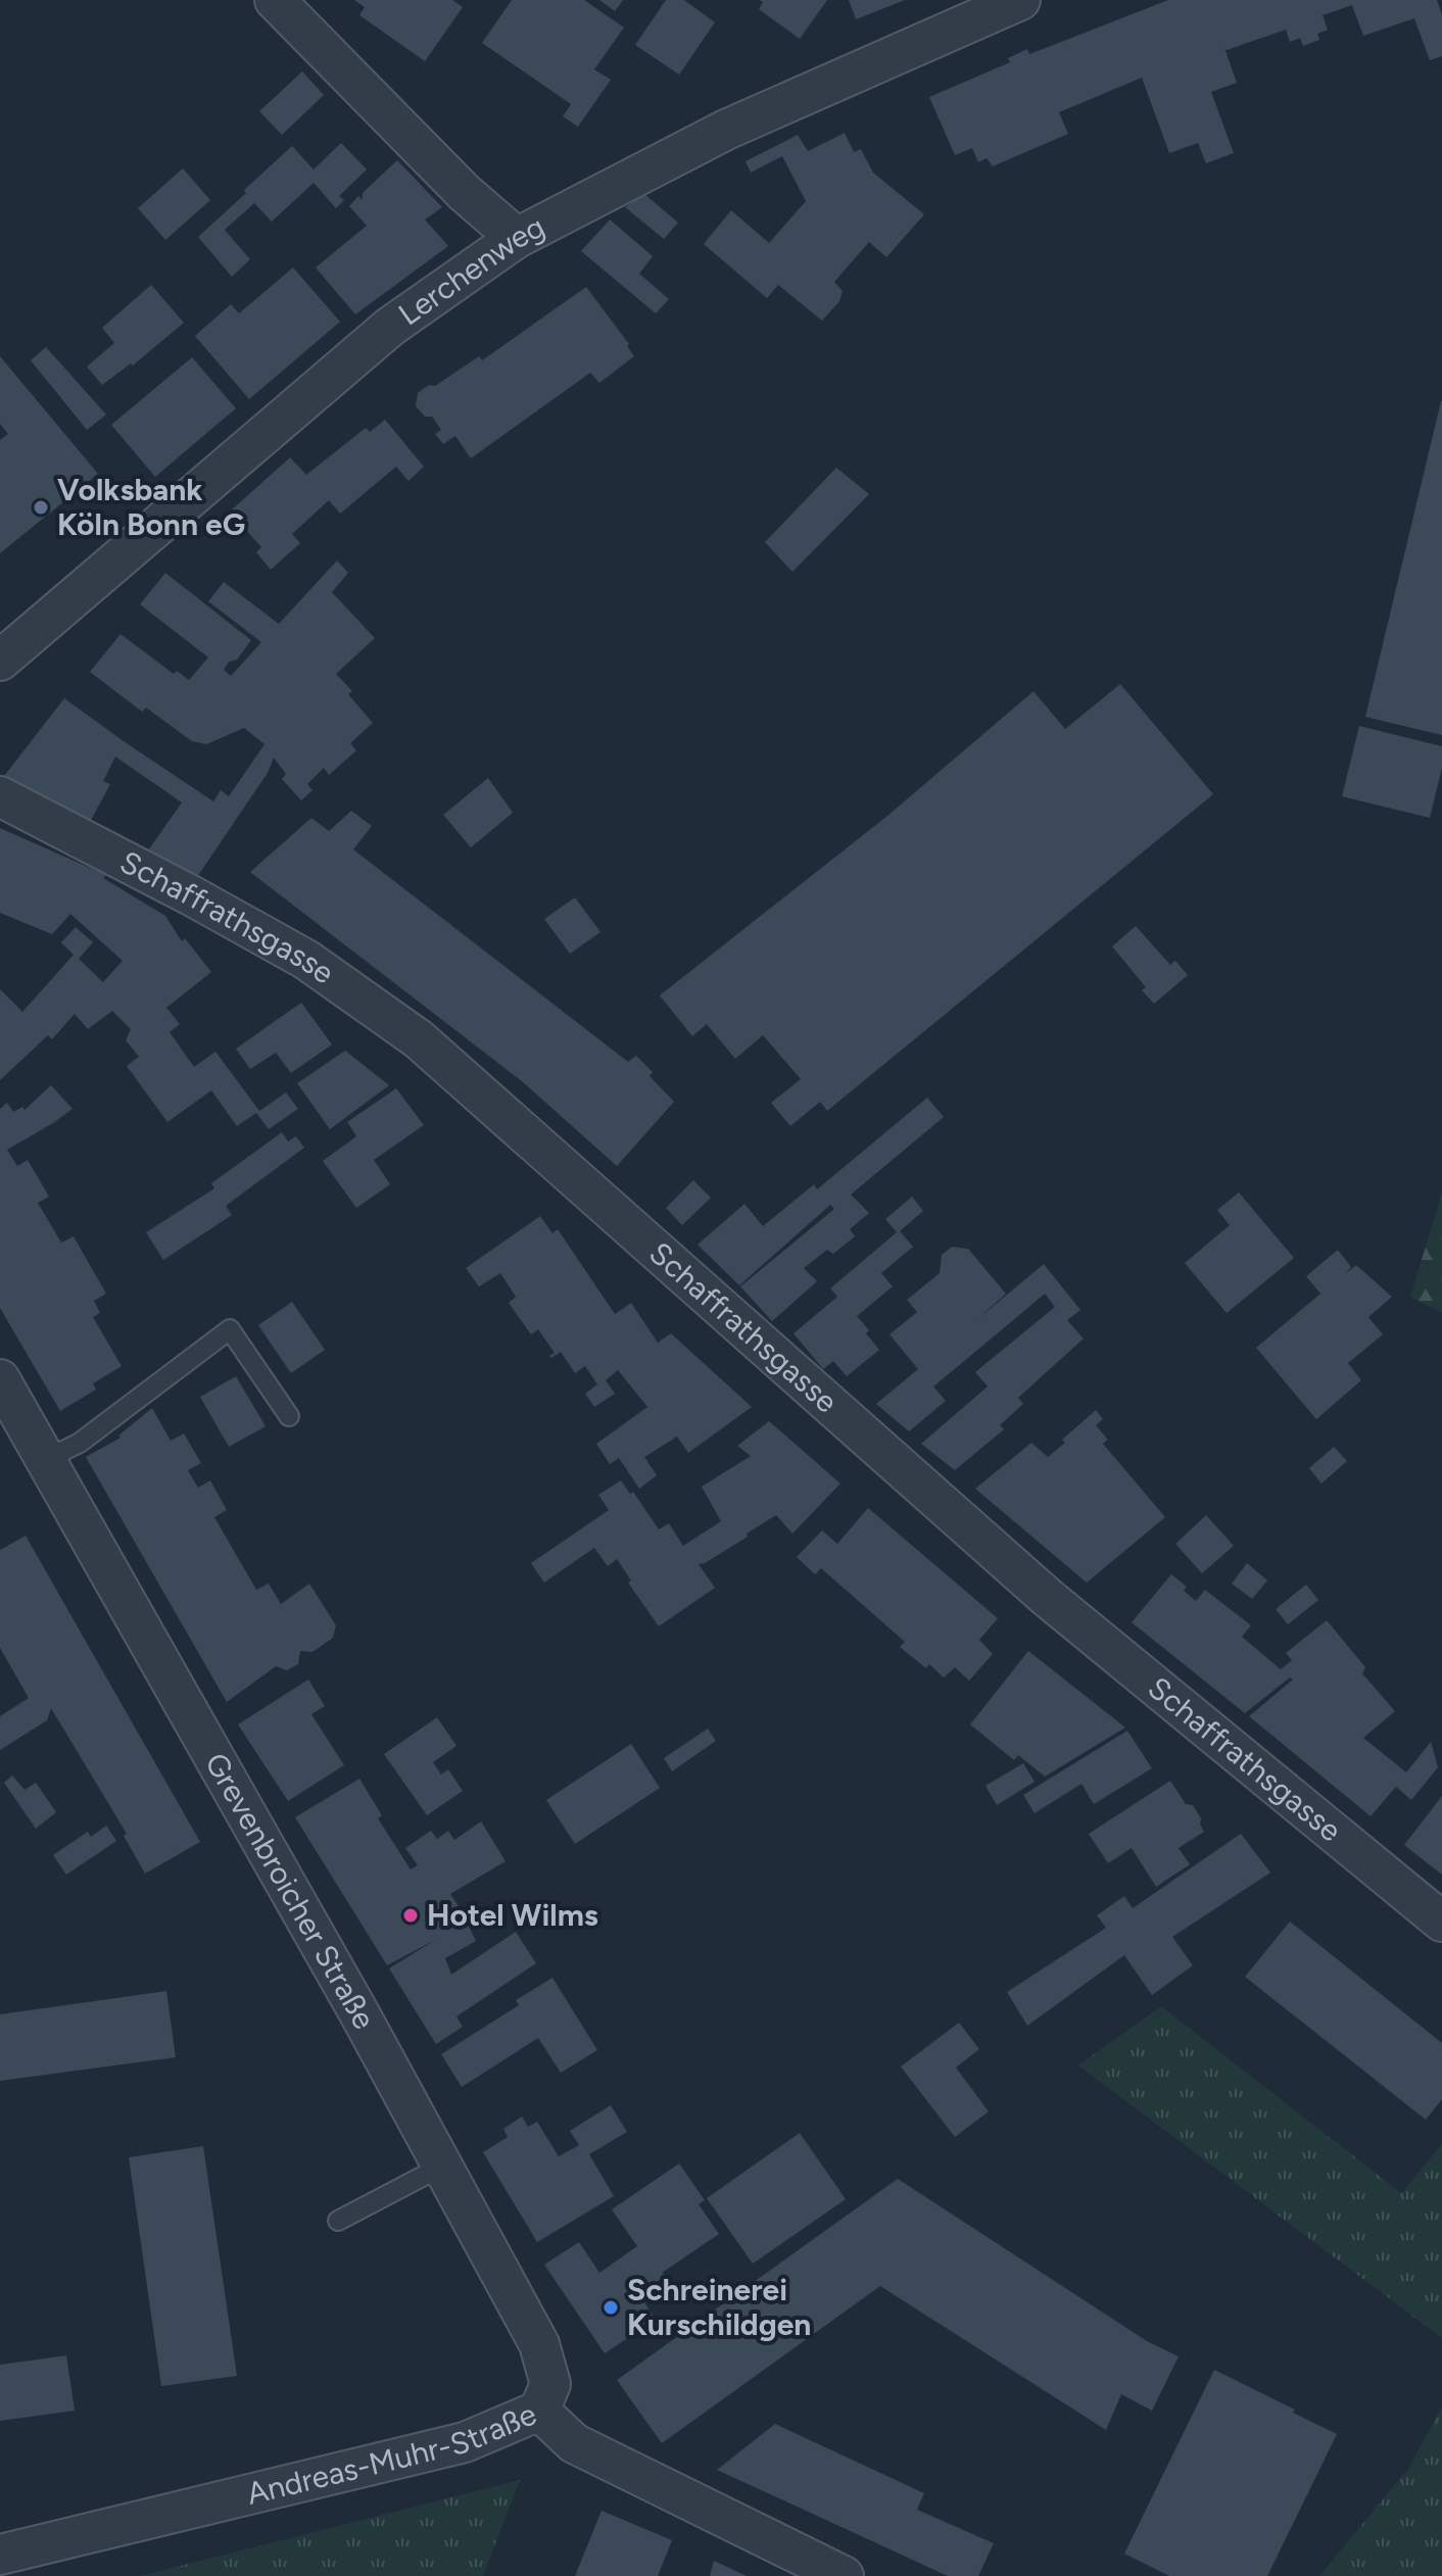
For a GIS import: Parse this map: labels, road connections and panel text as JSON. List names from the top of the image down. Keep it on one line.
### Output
{"streets":{"street":["Lerchenweg","Schaffrathsgasse","Grevenbroicher Straße","Andreas-Muhr-Straße"]},"crossings":[["Grevenbroicher Straße","Andreas-Muhr-Straße"]],"places":["Volksbank Köln Bonn eG","Hotel Wilms","Schreinerei Kurschildgen"]}
